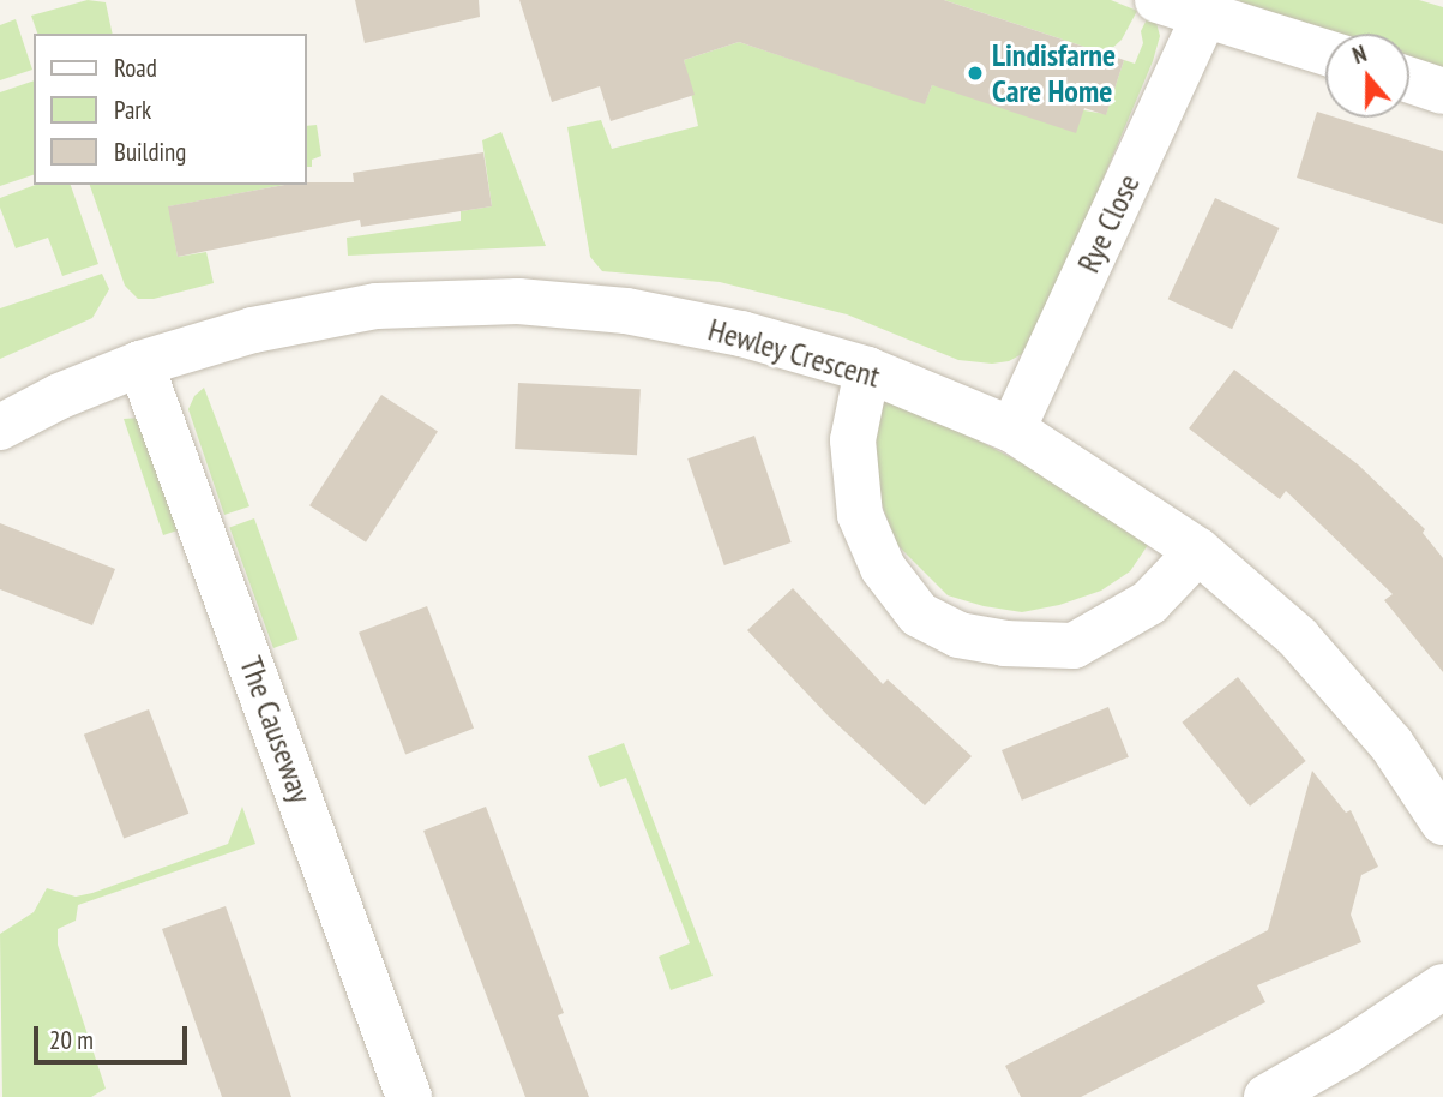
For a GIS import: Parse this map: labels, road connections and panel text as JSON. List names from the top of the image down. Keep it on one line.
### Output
{"streets":{"street":["Rye Close","Hewley Crescent","The Causeway"]},"crossings":[["Rye Close","Hewley Crescent"],["Hewley Crescent","The Causeway"]],"places":["Lindisfarne Care Home"],"legend":["Road","Park","Building"],"scale_bar":"20 m","north":"top"}
